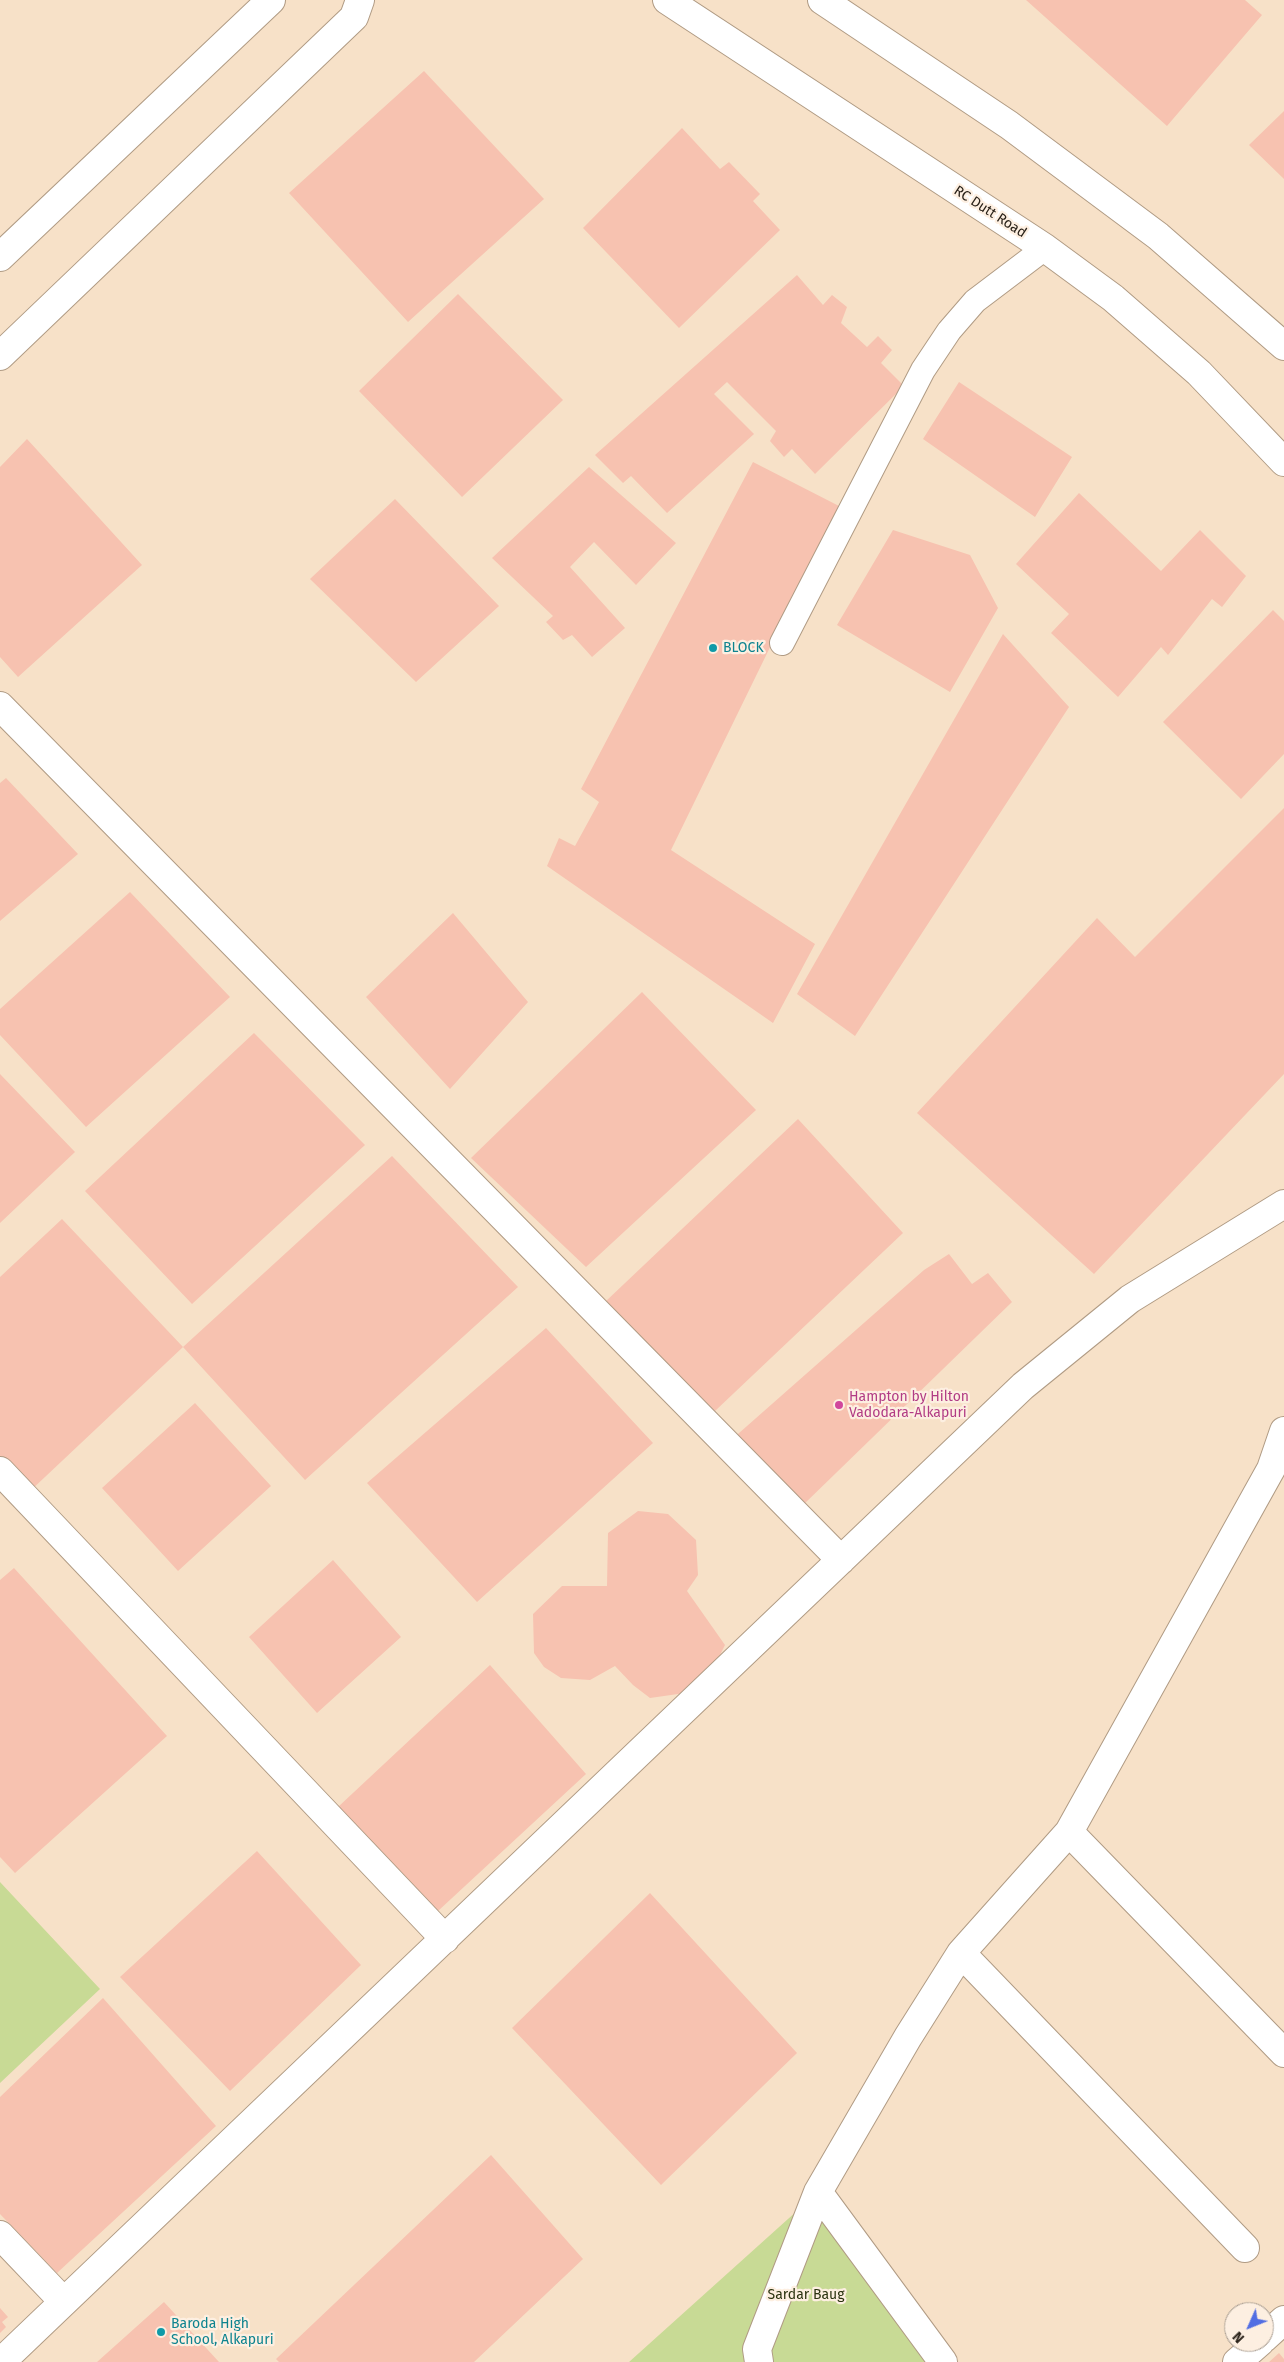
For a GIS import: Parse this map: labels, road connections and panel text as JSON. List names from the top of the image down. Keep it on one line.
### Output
{"streets":{"street":["RC Dutt Road"]},"parks":["Sardar Baug"],"places":["BLOCK","Hampton by Hilton Vadodara-Alkapuri","Baroda High School, Alkapuri"],"north":"bottom left"}
